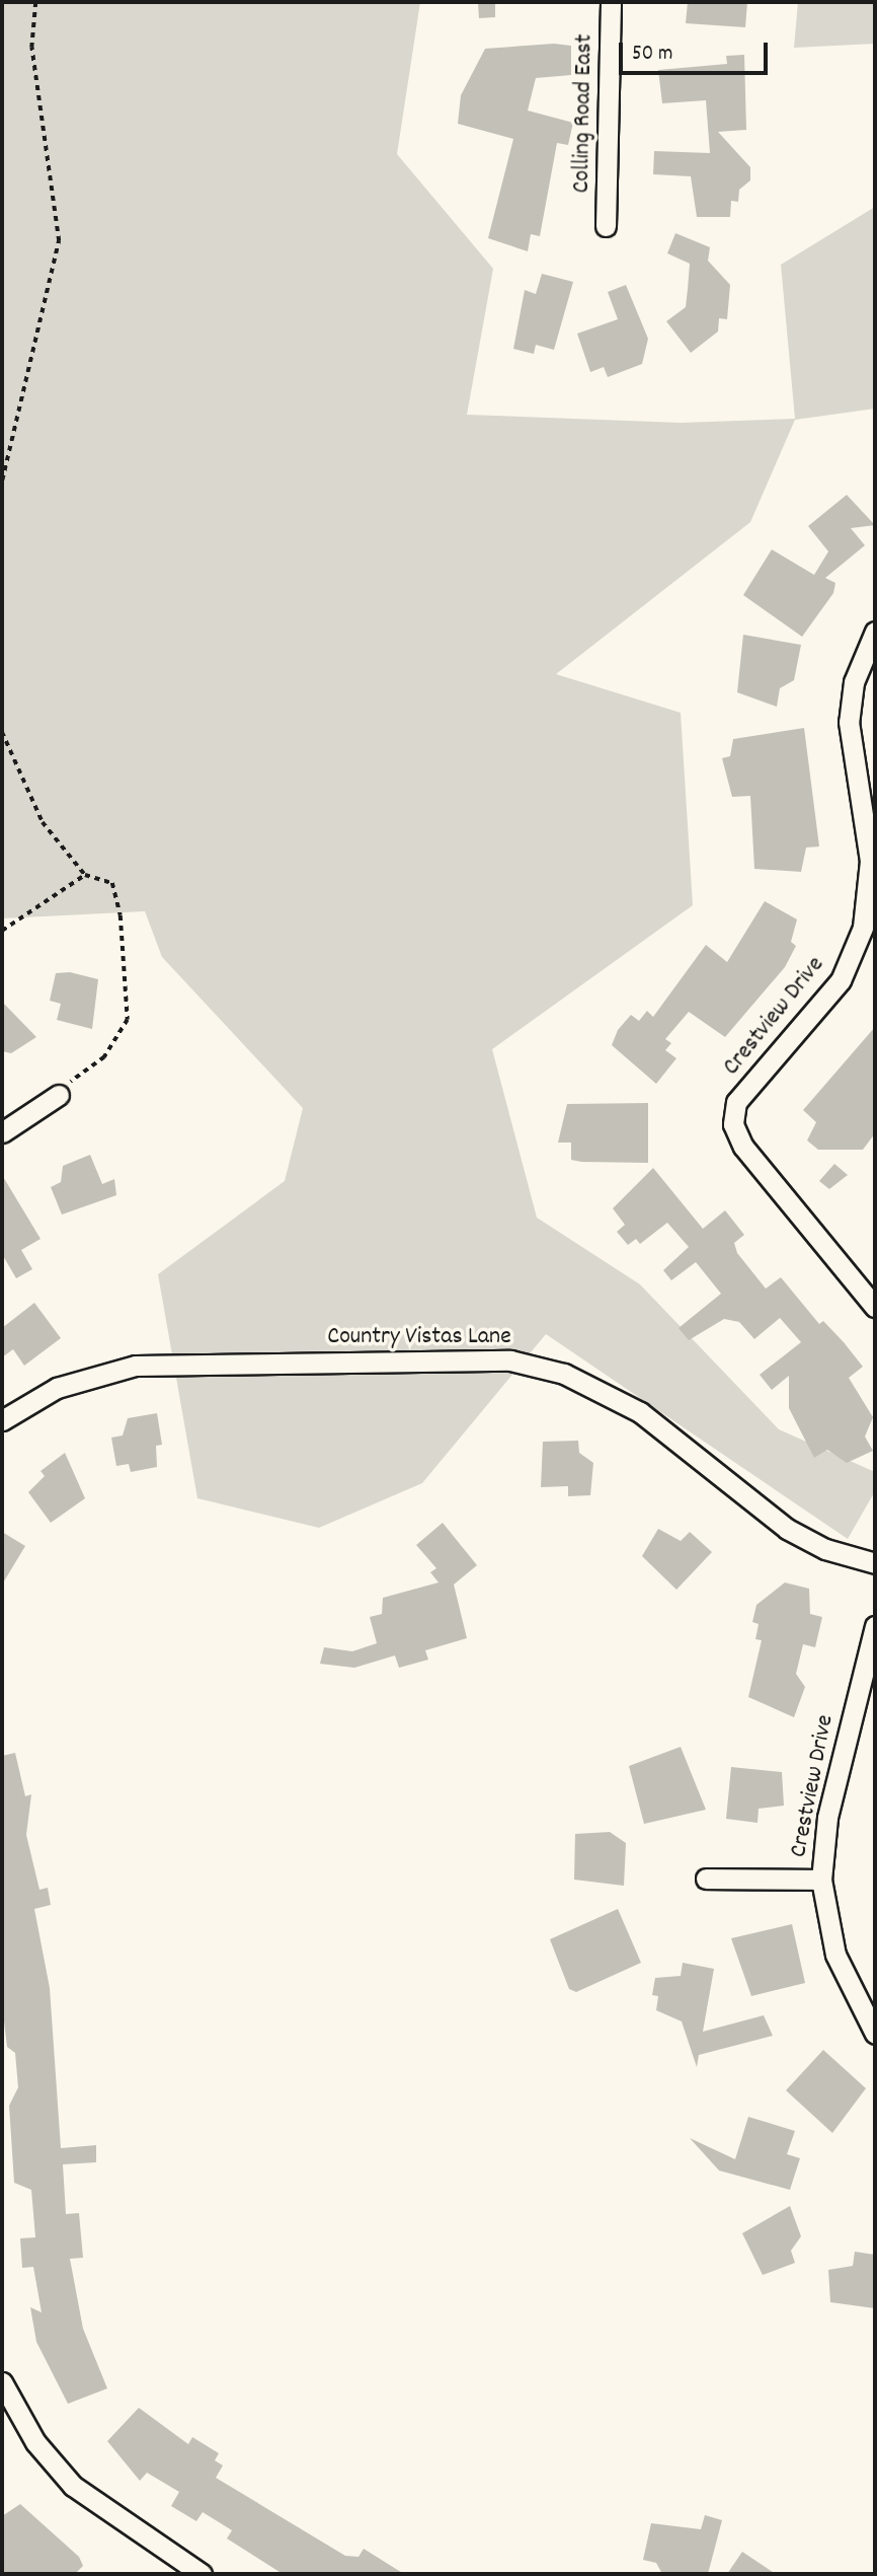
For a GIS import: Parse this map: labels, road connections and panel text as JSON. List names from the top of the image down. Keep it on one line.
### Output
{"streets":{"street":["Colling Road East","Crestview Drive","Country Vistas Lane"]},"scale_bar":"50 m"}
